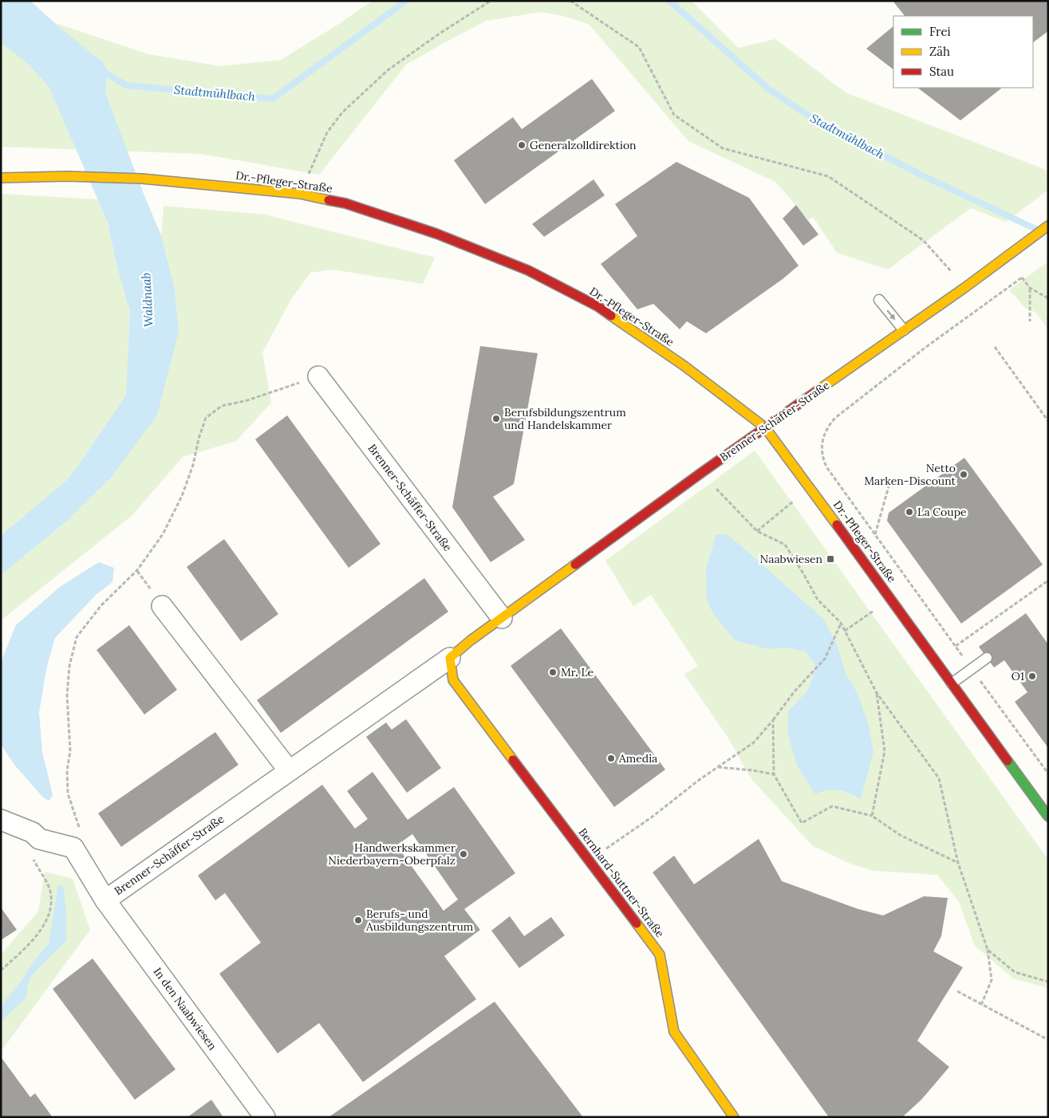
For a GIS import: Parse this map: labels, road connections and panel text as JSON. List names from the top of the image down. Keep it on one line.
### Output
{"streets":{"street":["Dr.-Pfleger-Straße","Brenner-Schäffer-Straße","Bernhard-Suttner-Straße","In den Naabwiesen"]},"crossings":[["Dr.-Pfleger-Straße","Brenner-Schäffer-Straße"],["Brenner-Schäffer-Straße","Bernhard-Suttner-Straße"],["Brenner-Schäffer-Straße","In den Naabwiesen"]],"water":["Stadtmühlbach","Waldnaab"],"places":{"other":["Generalzolldirektion","Berufsbildungszentrum und Handelskammer","Netto Marken-Discount","La Coupe","Mr. Le","O1","Amedia","Handwerkskammer Niederbayern-Oberpfalz","Berufs- und Ausbildungszentrum"],"transit":["Naabwiesen"]},"legend":["Frei","Zäh","Stau"]}
